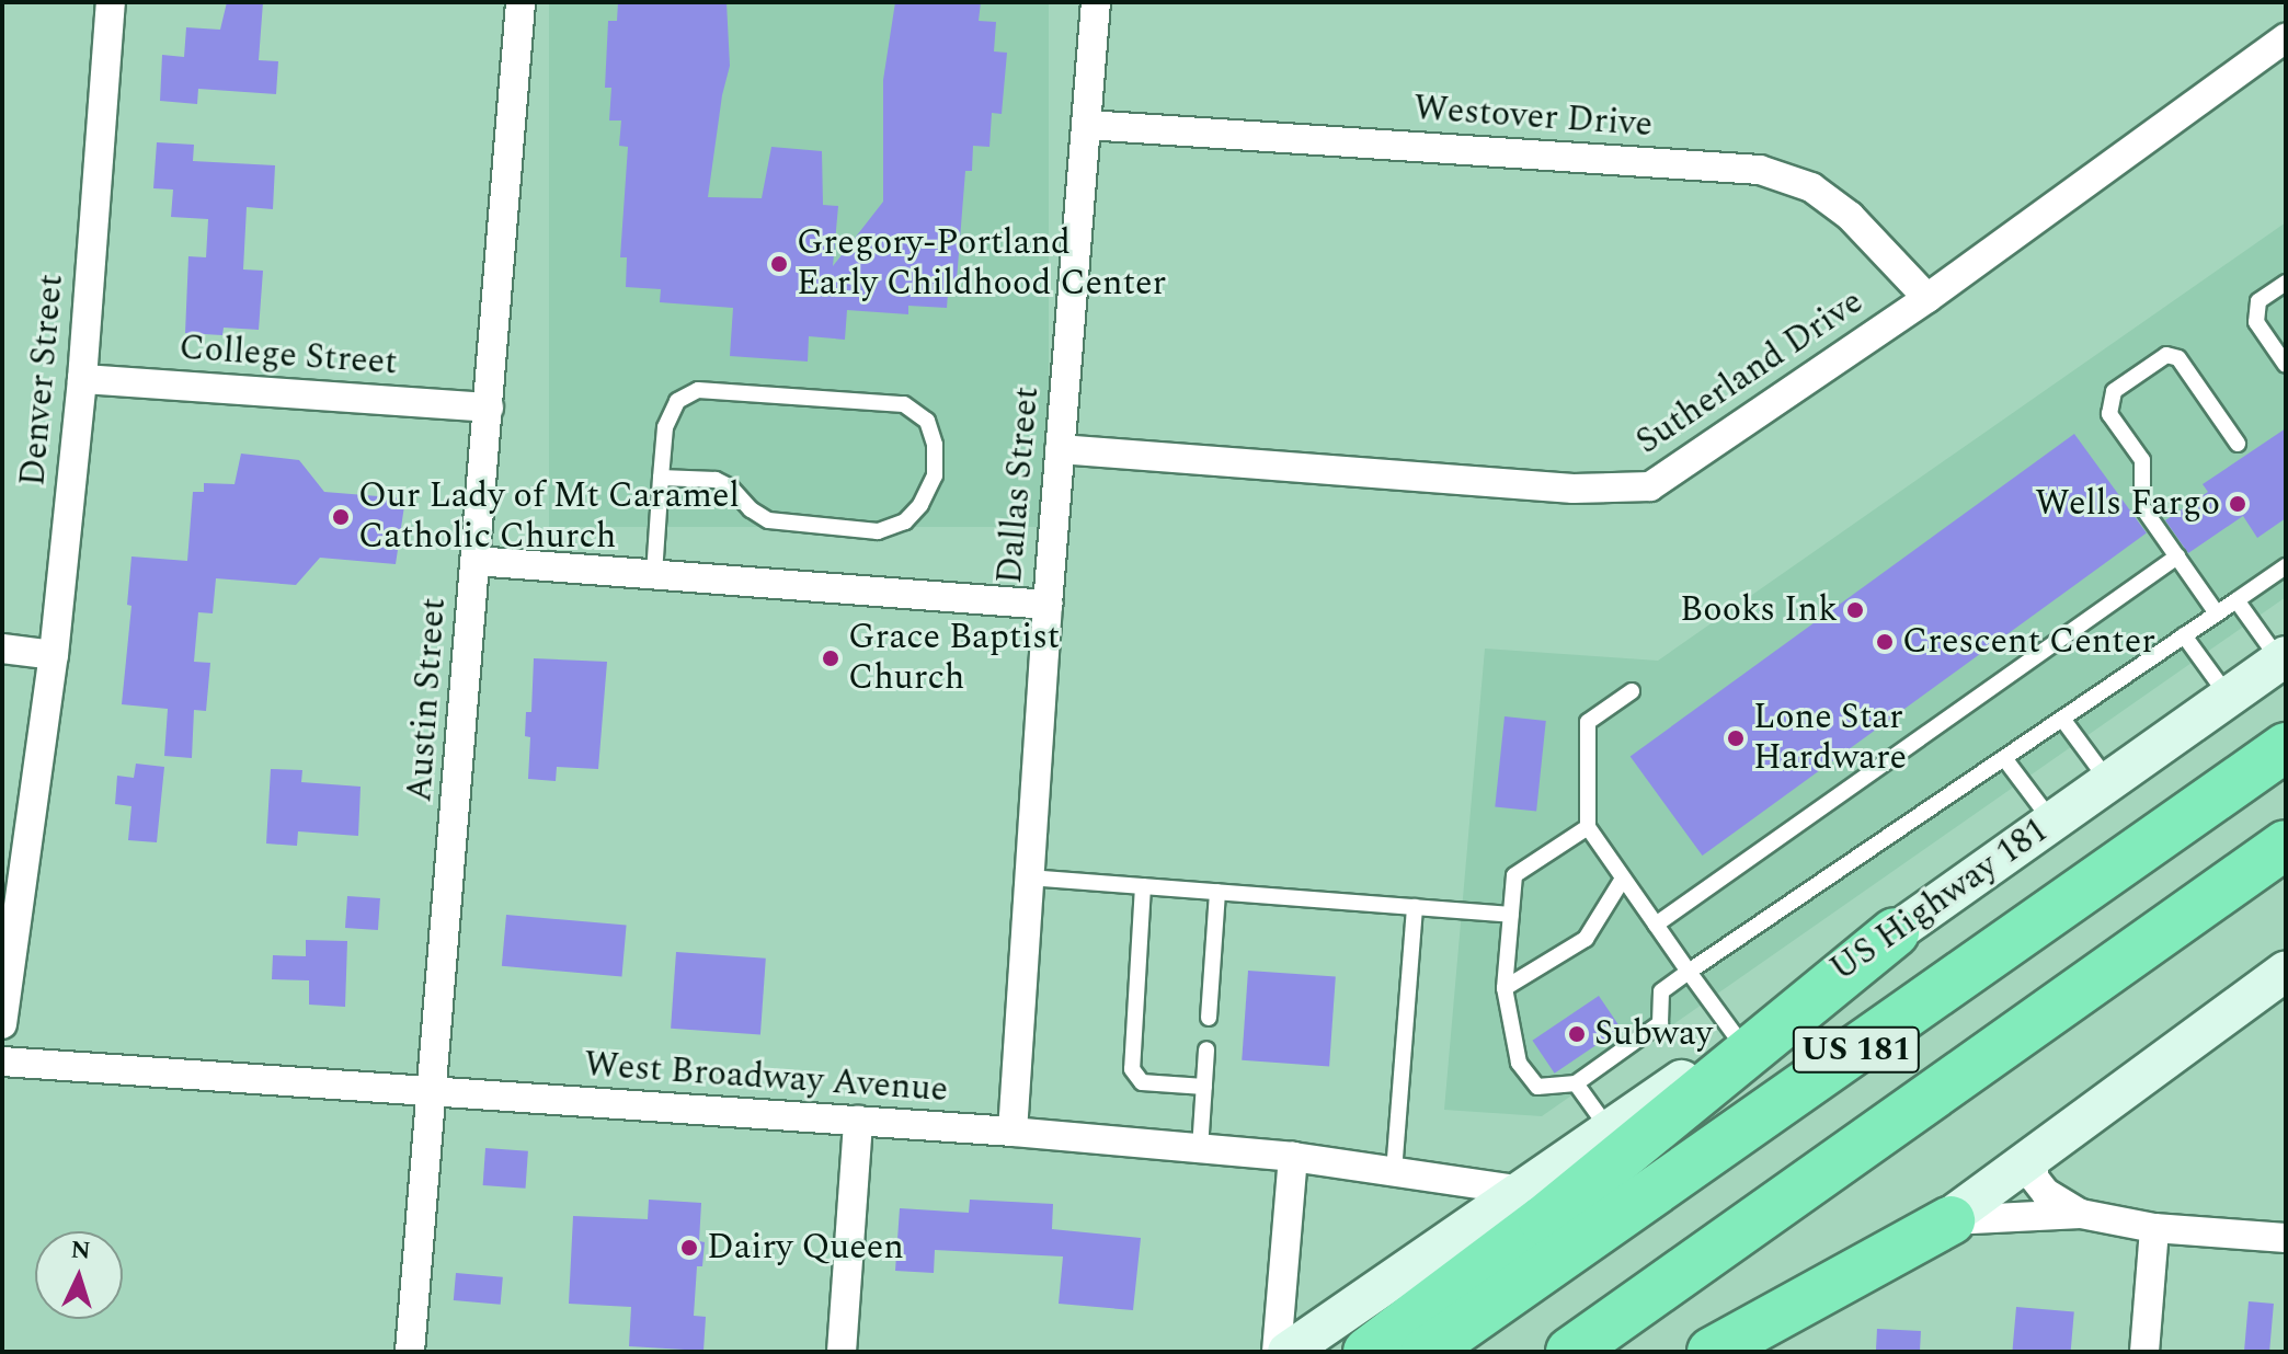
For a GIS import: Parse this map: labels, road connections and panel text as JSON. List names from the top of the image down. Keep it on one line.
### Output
{"streets":{"highway":["US 181"],"main road":["US Highway 181"],"street":["Westover Drive","College Street","Sutherland Drive","Denver Street","Dallas Street","Austin Street","West Broadway Avenue"]},"crossings":[["Westover Drive","Sutherland Drive"],["Westover Drive","Dallas Street"],["College Street","Denver Street"],["College Street","Austin Street"],["Sutherland Drive","Dallas Street"],["Dallas Street","West Broadway Avenue"],["Austin Street","West Broadway Avenue"],["US Highway 181","West Broadway Avenue"]],"places":["Gregory-Portland Early Childhood Center","Wells Fargo","Our Lady of Mt Caramel Catholic Church","Books Ink","Crescent Center","Grace Baptist Church","Lone Star Hardware","Subway","Dairy Queen"],"north":"top"}
